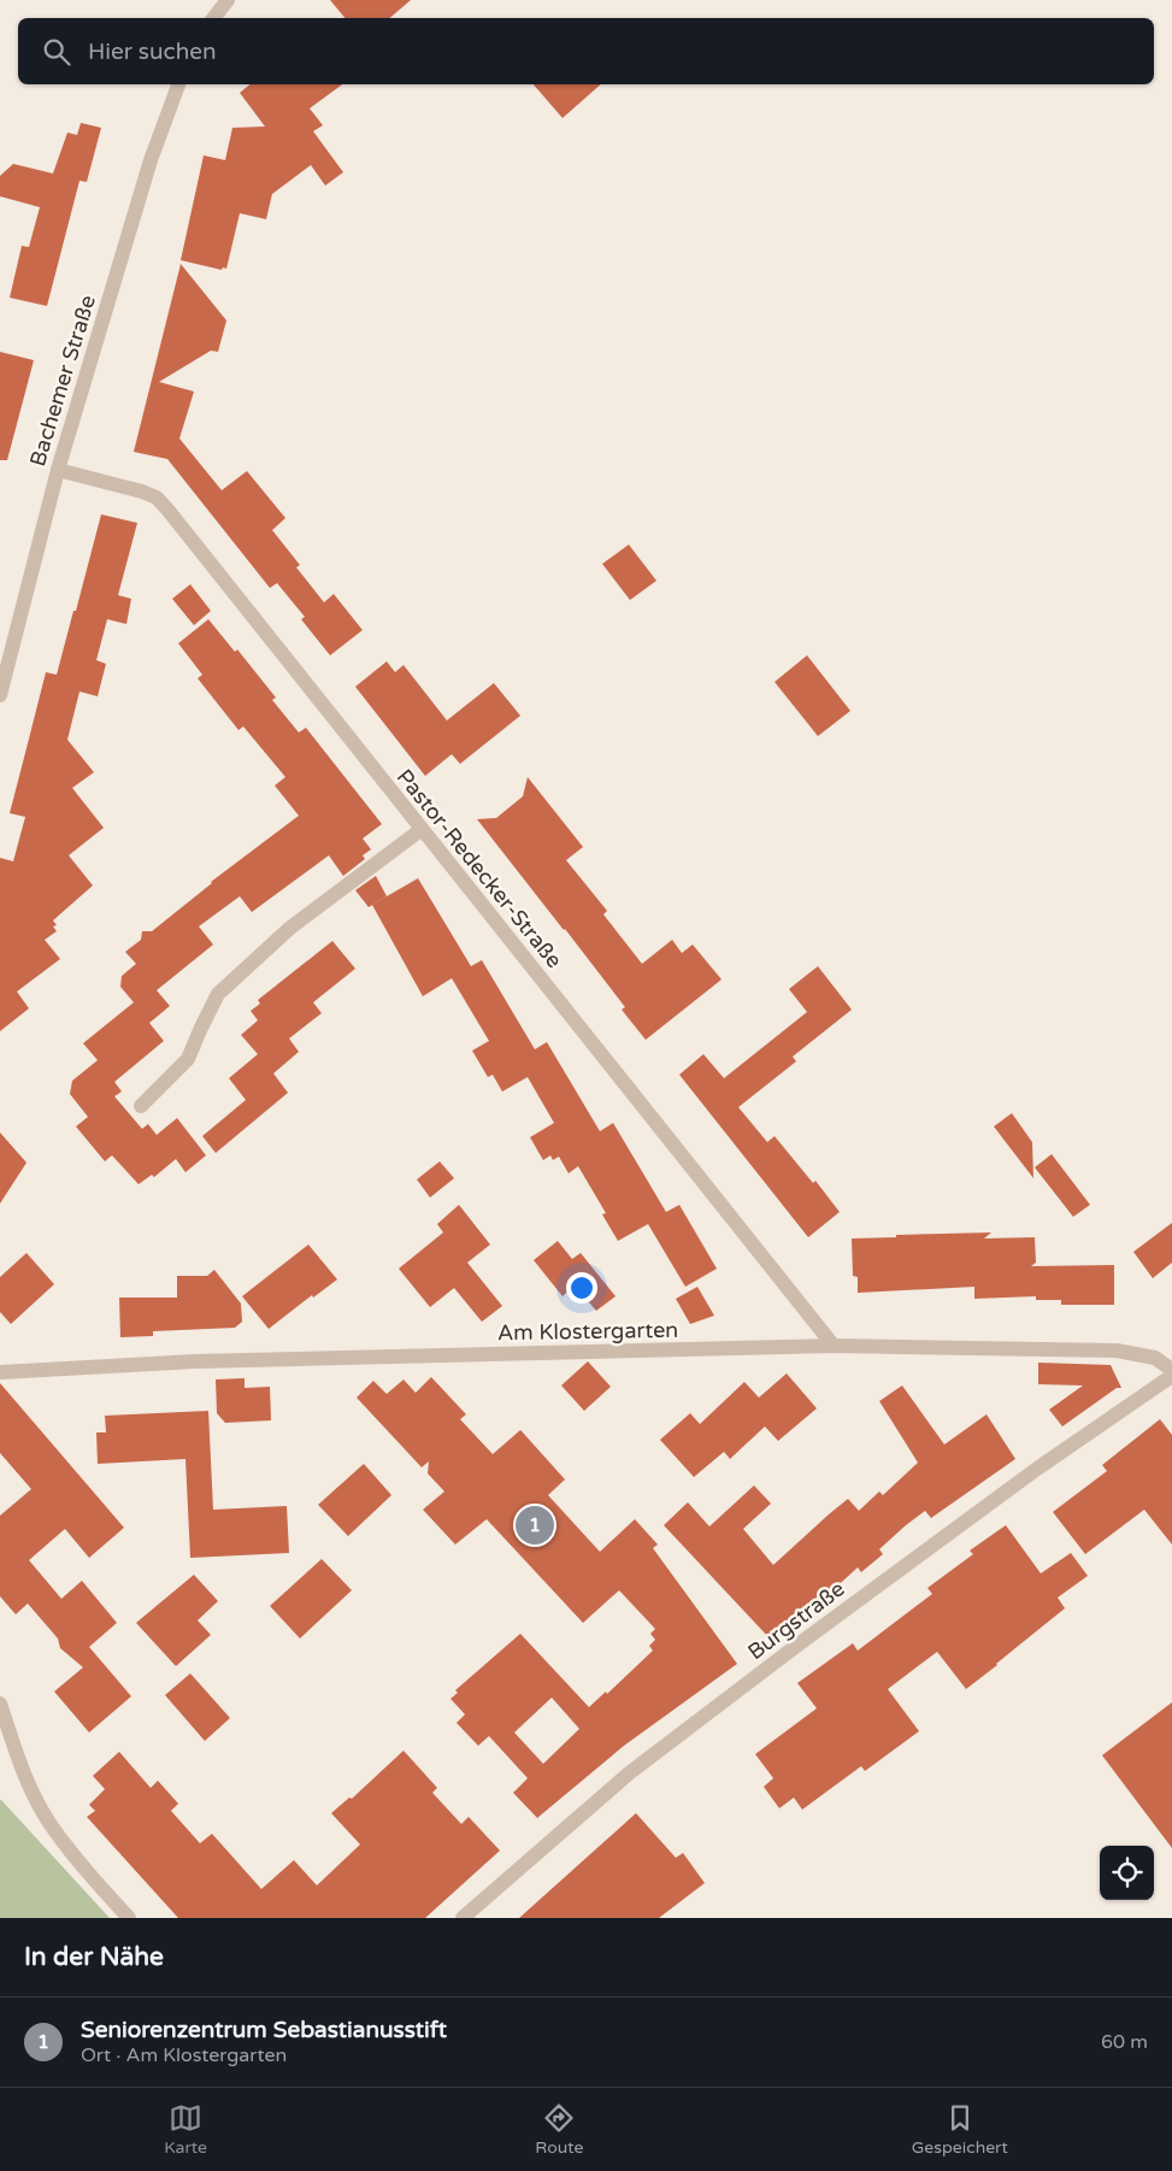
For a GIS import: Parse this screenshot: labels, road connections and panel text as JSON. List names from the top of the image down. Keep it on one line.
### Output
{"streets":{"street":["Bachemer Straße","Pastor-Redecker-Straße","Am Klostergarten","Burgstraße"]},"crossings":[["Bachemer Straße","Pastor-Redecker-Straße"],["Pastor-Redecker-Straße","Am Klostergarten"]],"page":{"search":"Hier suchen","pins":"1","heading":"In der Nähe","list":[{"mark":"1","name":"Seniorenzentrum Sebastianusstift","note":"Ort · Am Klostergarten","value":"60 m"}],"nav":["Karte","Route","Gespeichert"]}}
